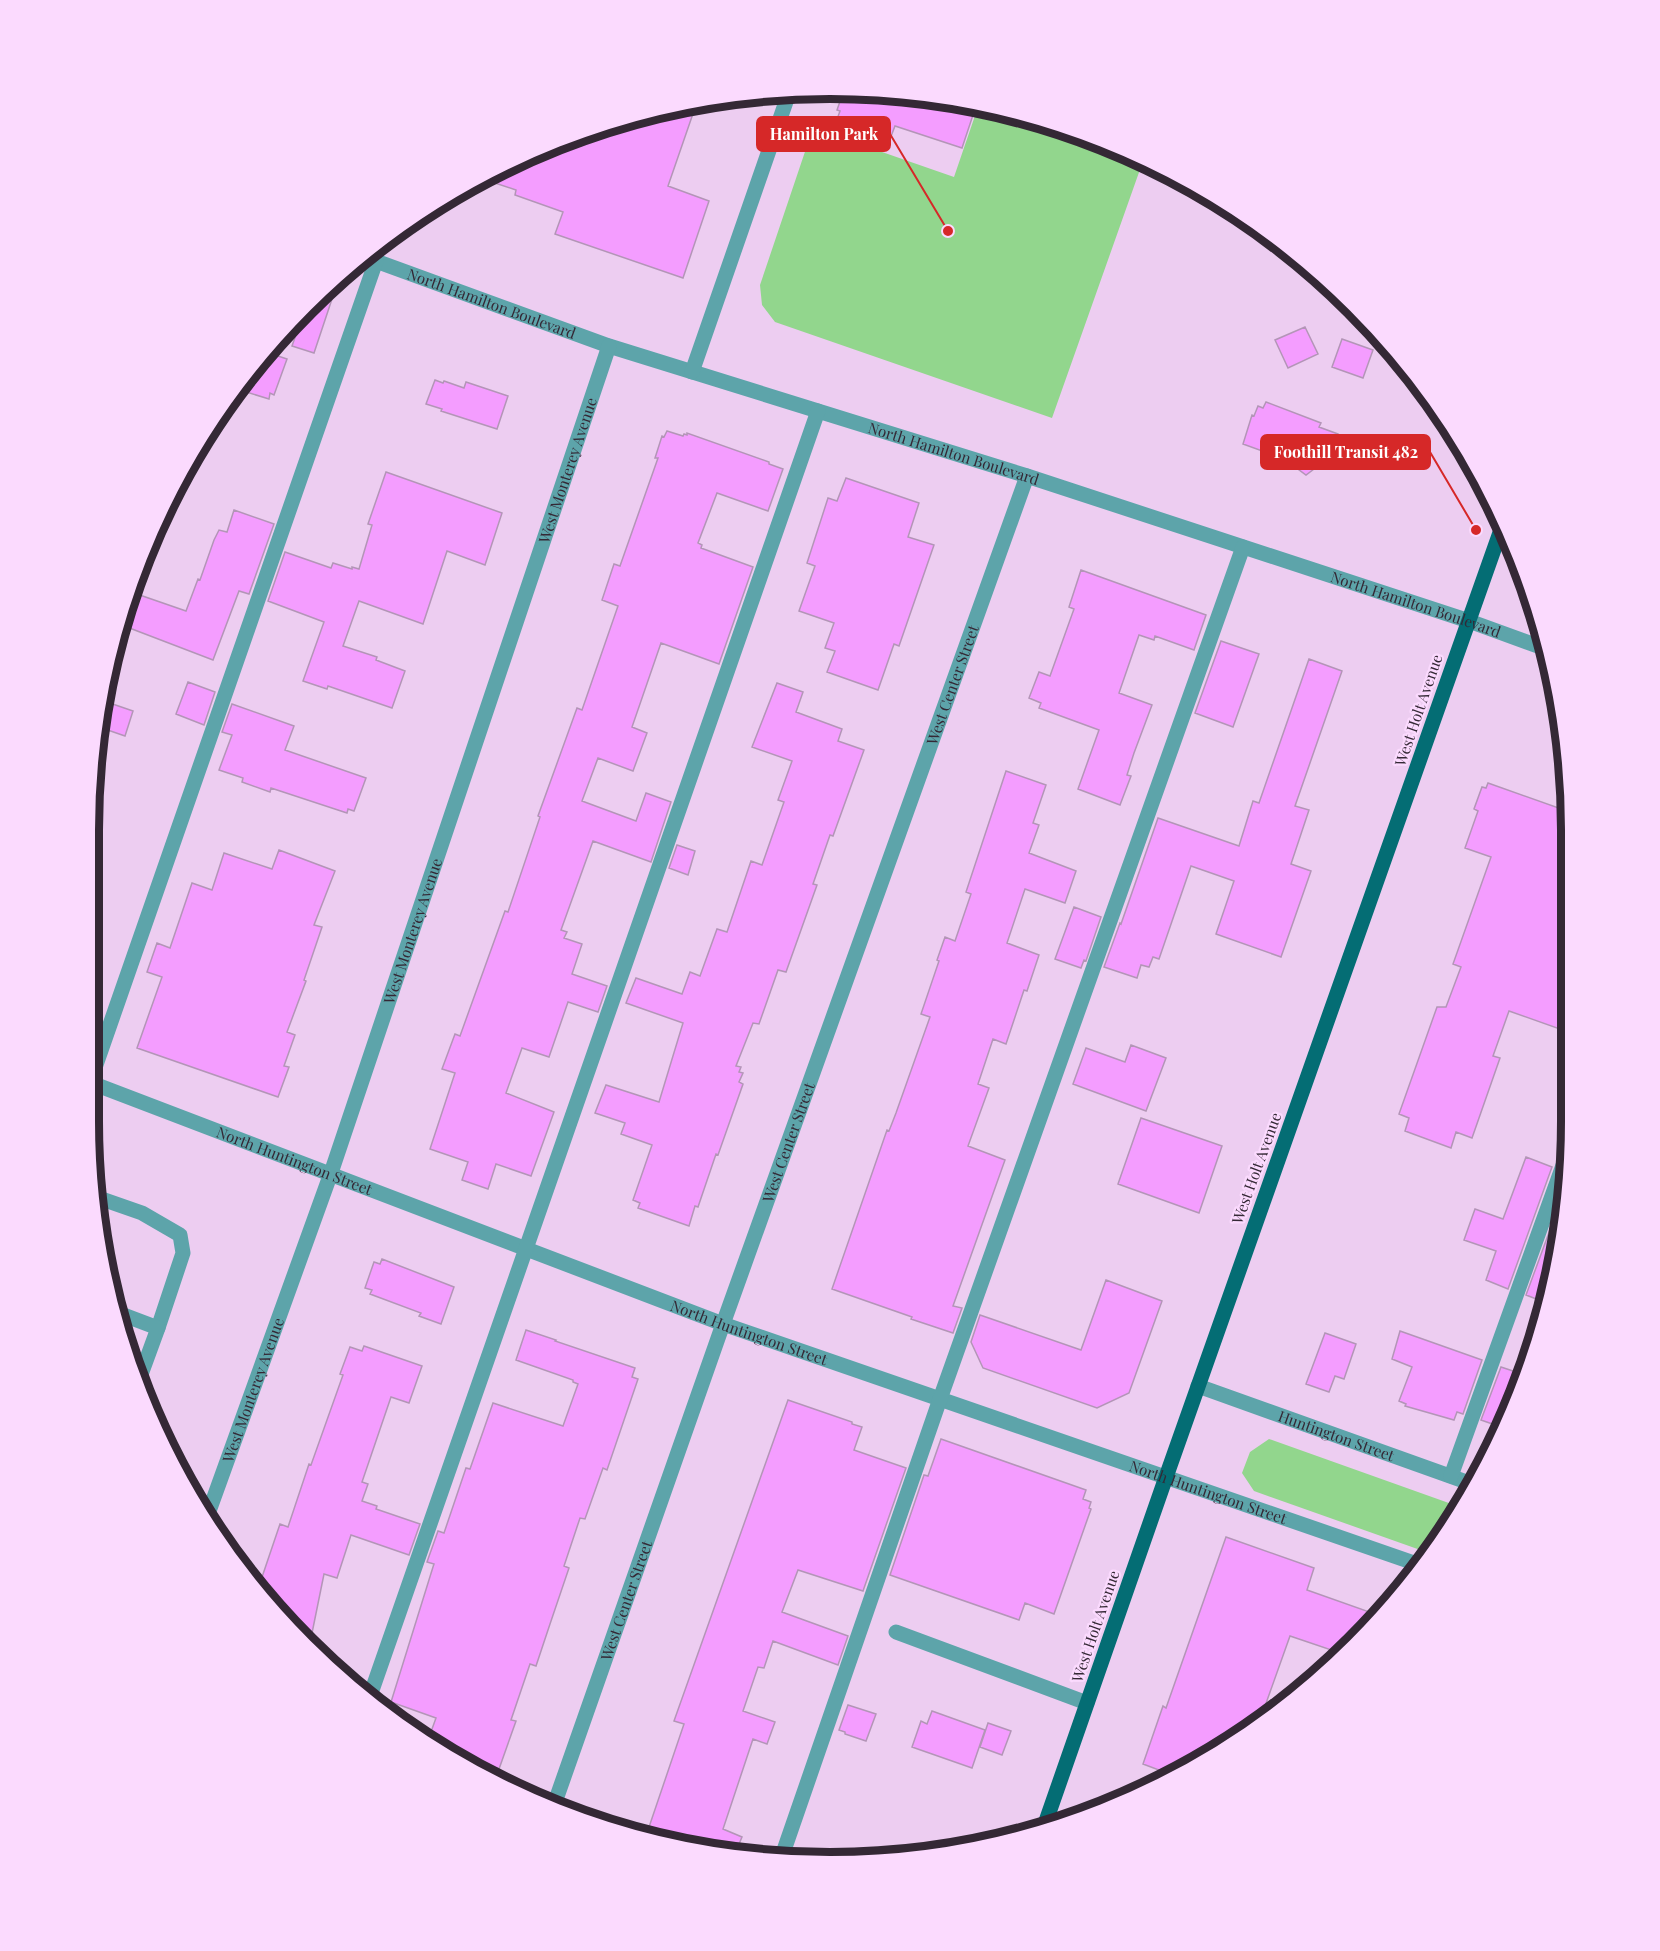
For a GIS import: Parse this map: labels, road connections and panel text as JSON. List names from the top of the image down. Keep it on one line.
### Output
{"streets":{"main road":["West Holt Avenue"],"street":["North Hamilton Boulevard","West Monterey Avenue","West Center Street","North Huntington Street","Huntington Street"]},"crossings":[["North Hamilton Boulevard","West Monterey Avenue"],["North Hamilton Boulevard","West Center Street"],["North Hamilton Boulevard","West Holt Avenue"],["West Monterey Avenue","North Huntington Street"],["West Center Street","North Huntington Street"],["West Holt Avenue","North Huntington Street"],["West Holt Avenue","Huntington Street"]],"places":["Hamilton Park","Foothill Transit 482"]}
